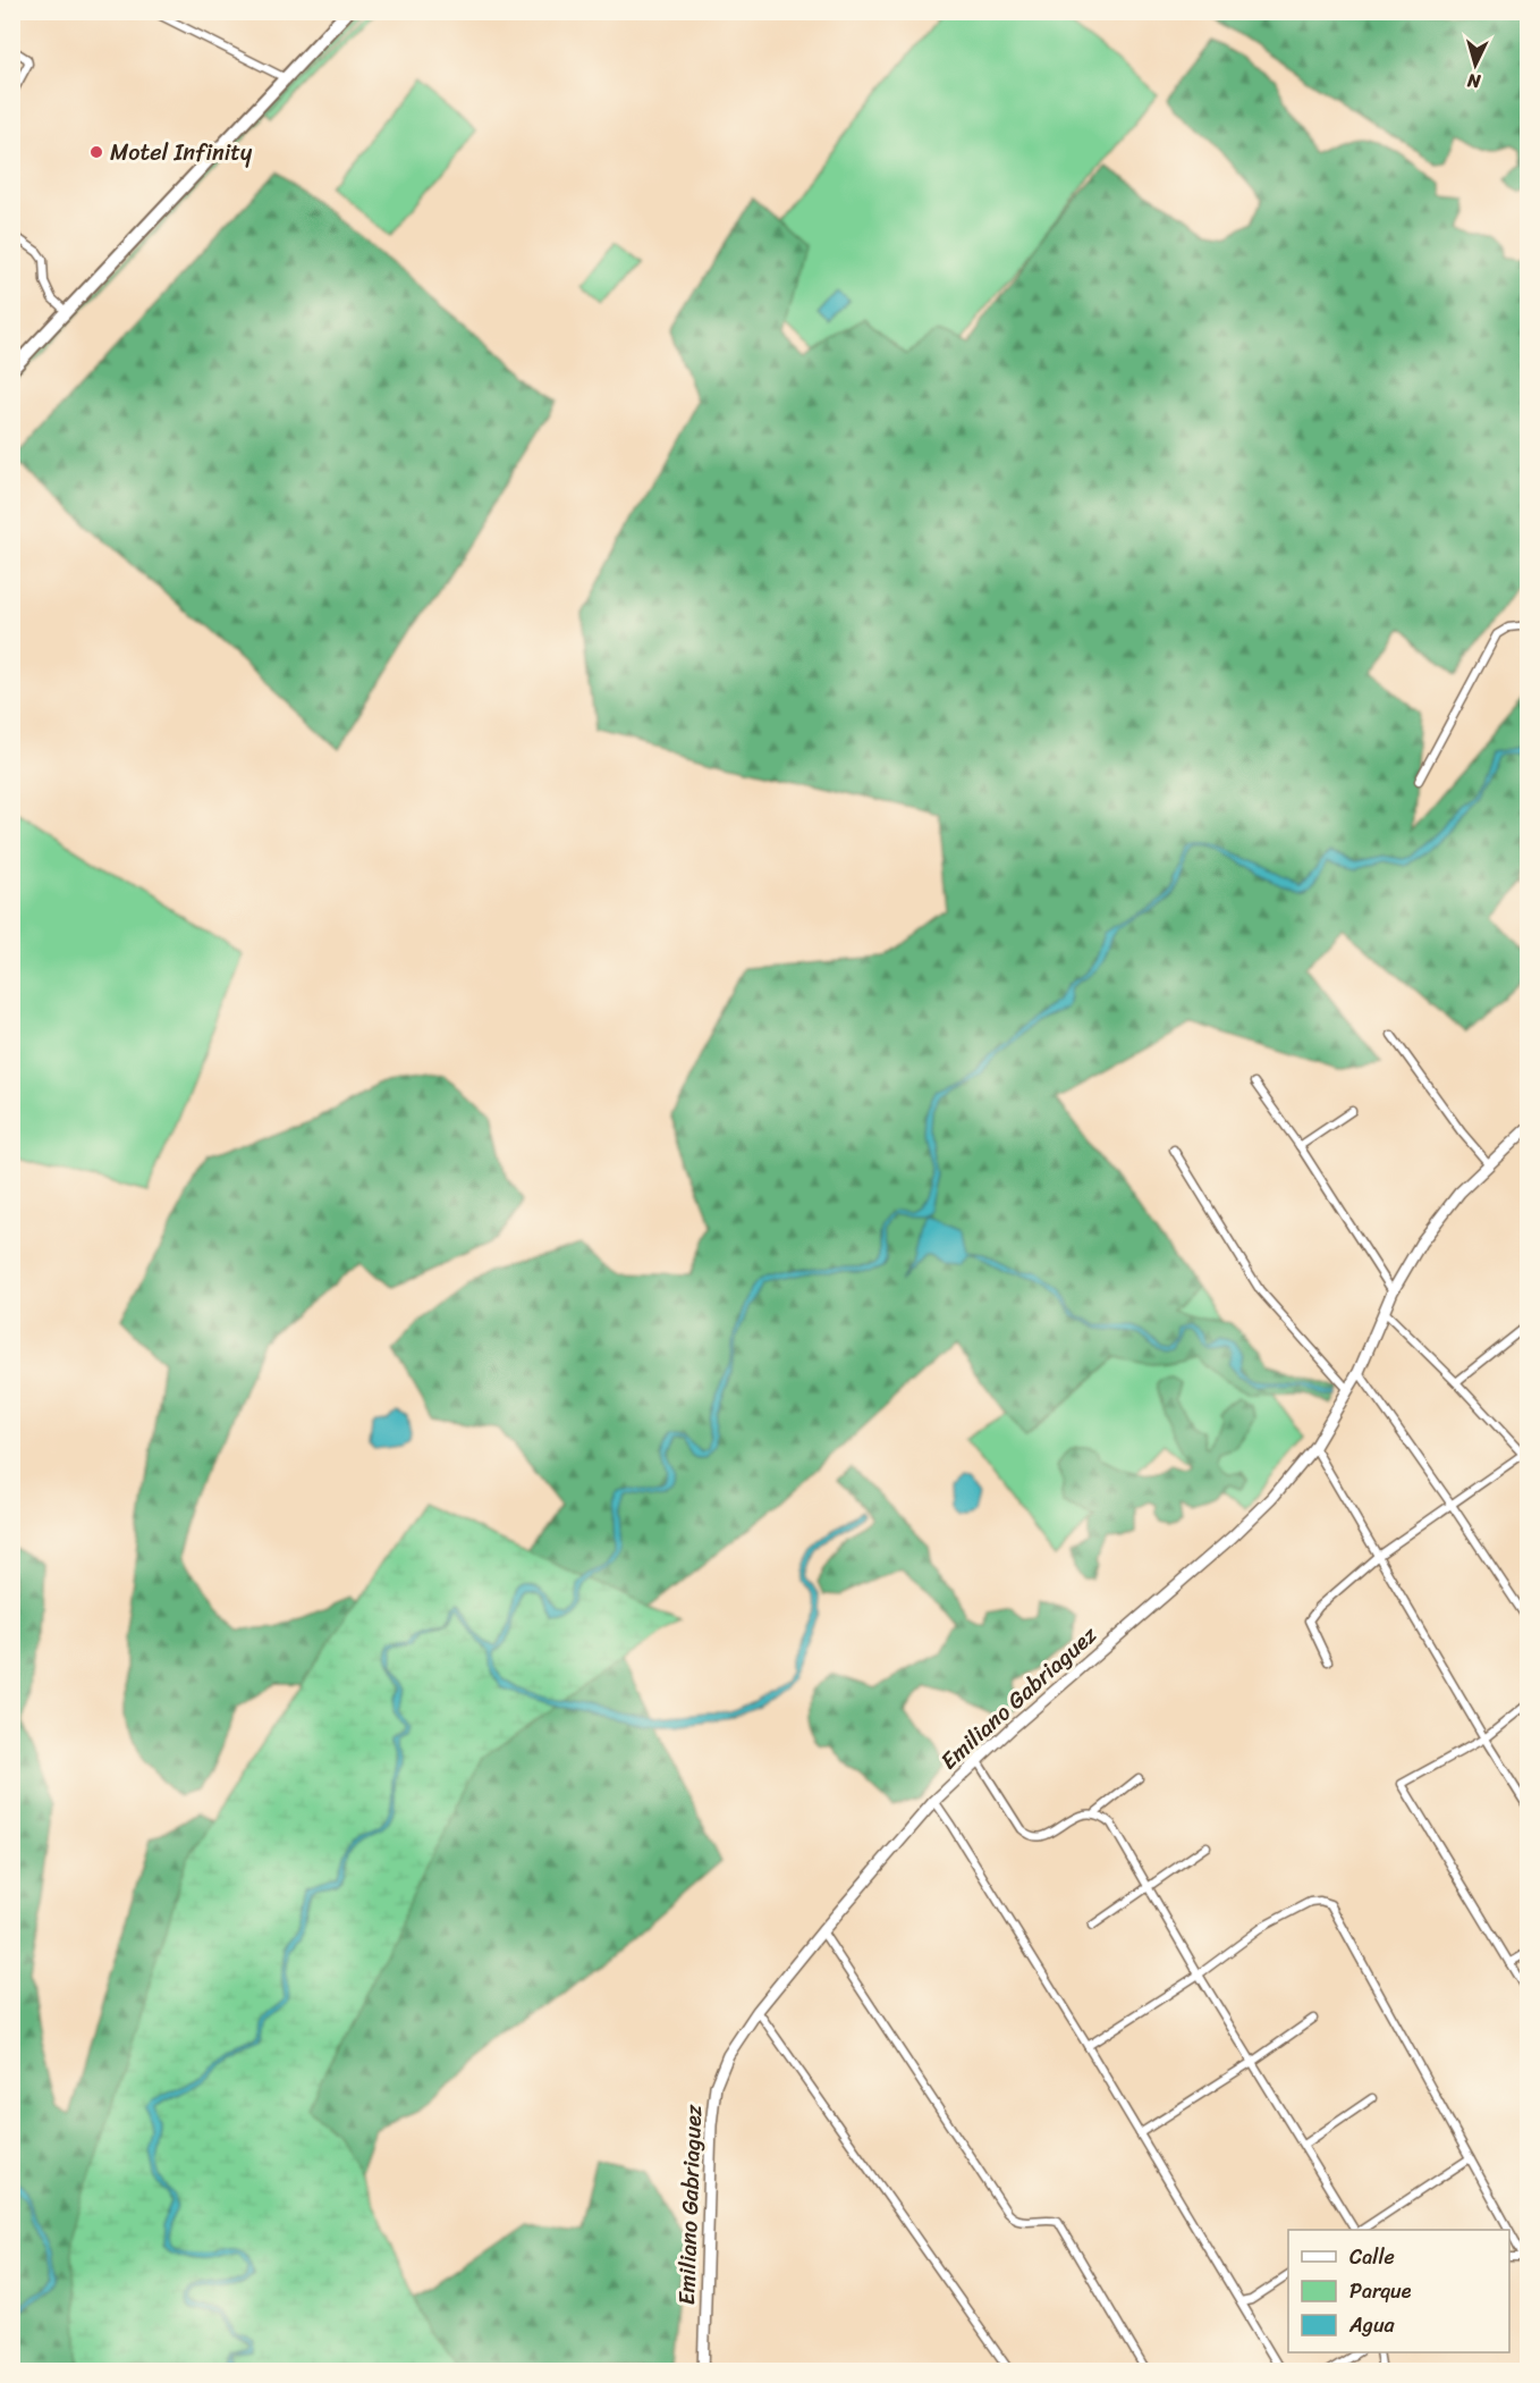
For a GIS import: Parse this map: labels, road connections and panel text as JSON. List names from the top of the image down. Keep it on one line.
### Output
{"streets":{"main road":["Emiliano Gabriaguez"]},"places":["Motel Infinity"],"legend":["Calle","Parque","Agua"],"north":"bottom"}
